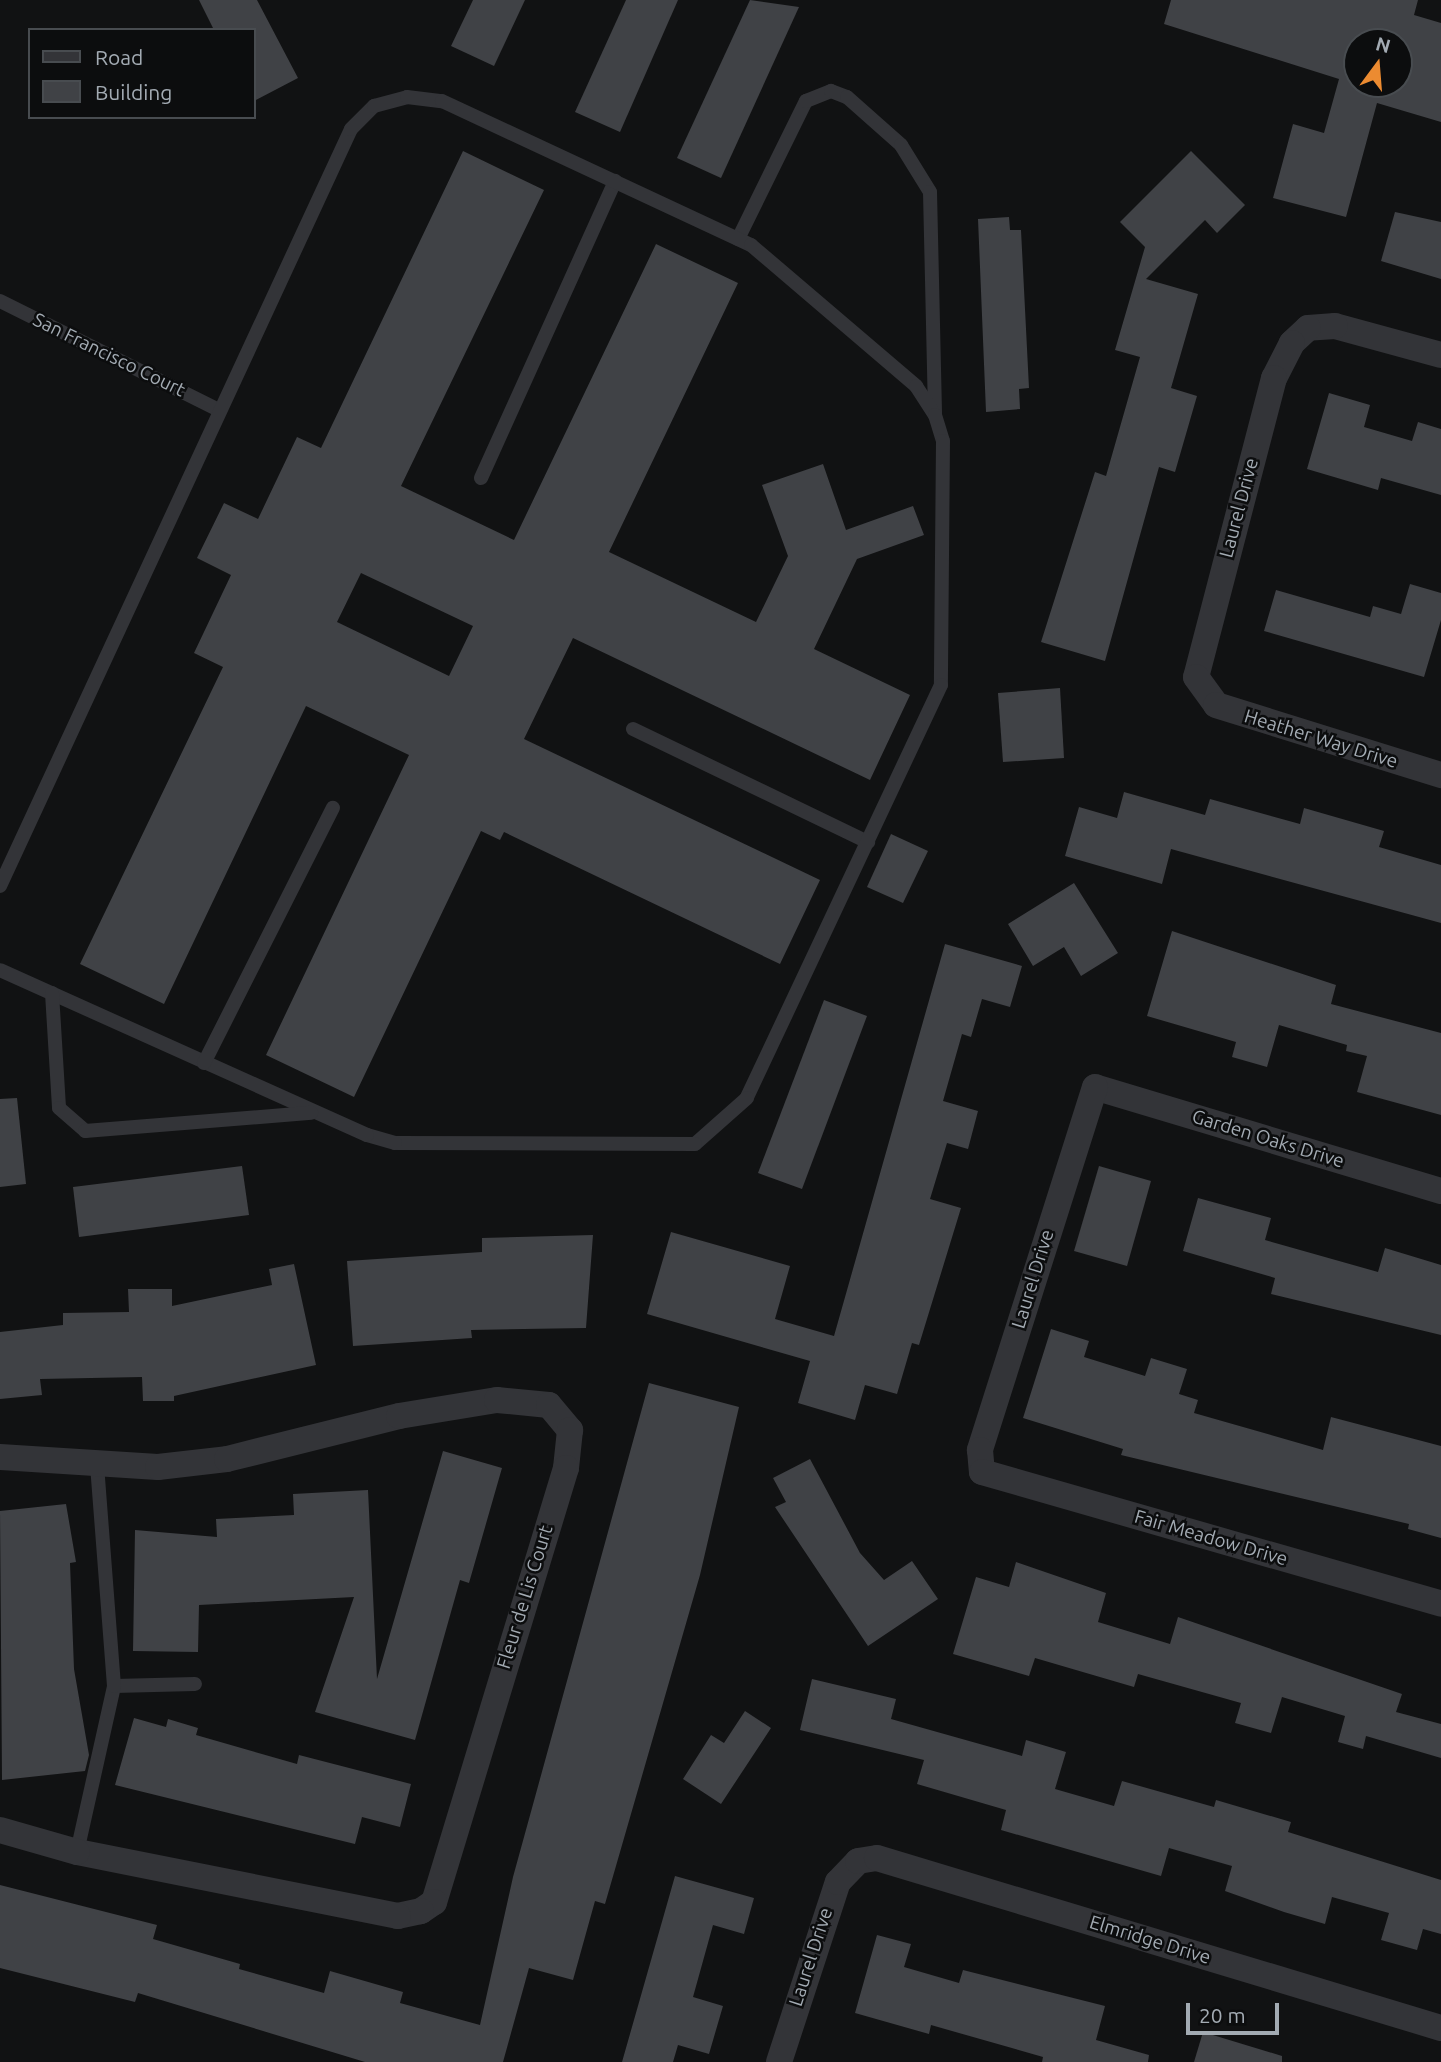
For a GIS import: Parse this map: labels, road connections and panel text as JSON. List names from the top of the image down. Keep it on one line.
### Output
{"streets":{"street":["Laurel Drive","Heather Way Drive","Garden Oaks Drive","Fair Meadow Drive","Fleur de Lis Court","Elmridge Drive"],"lane":["San Francisco Court"]},"crossings":[["Laurel Drive","Heather Way Drive"],["Laurel Drive","Garden Oaks Drive"],["Laurel Drive","Fair Meadow Drive"],["Laurel Drive","Elmridge Drive"]],"legend":["Road","Building"],"scale_bar":"20 m","north":"top"}
